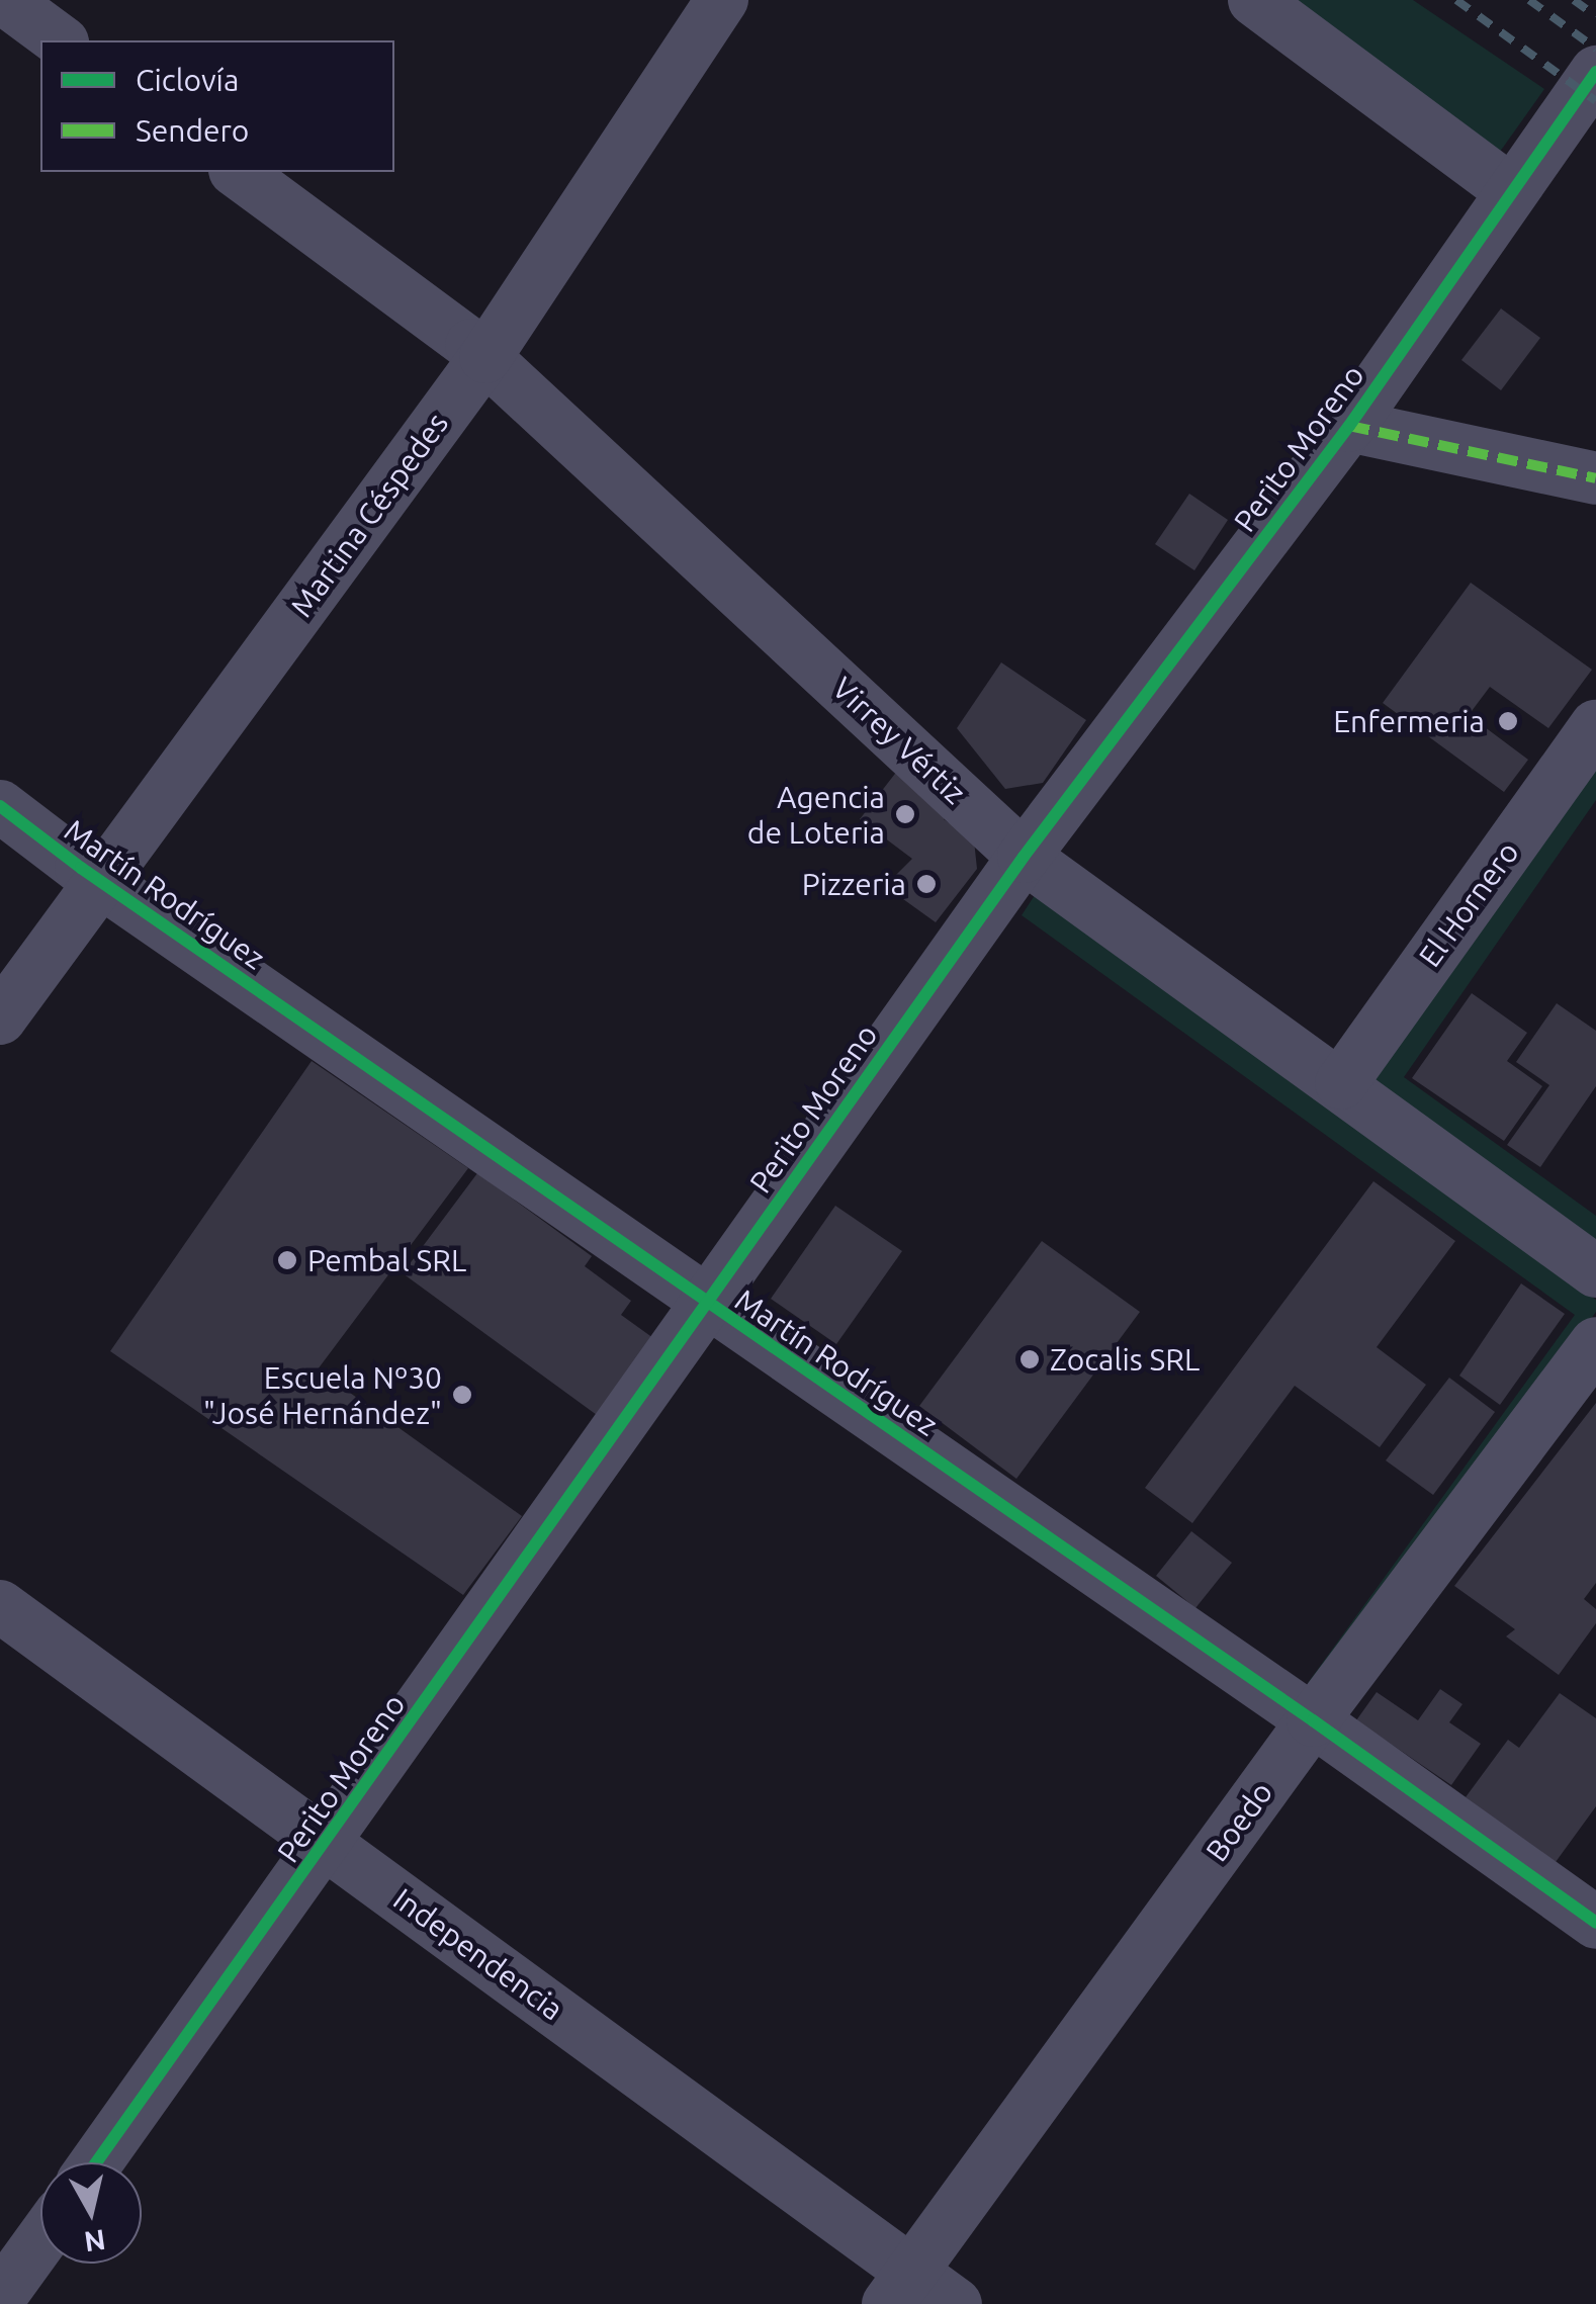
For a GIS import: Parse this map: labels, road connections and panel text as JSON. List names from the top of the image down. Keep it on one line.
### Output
{"streets":{"street":["Perito Moreno","Martina Céspedes","Virrey Vértiz","Martín Rodríguez","El Hornero","Boedo","Independencia"]},"crossings":[["Perito Moreno","Virrey Vértiz"],["Perito Moreno","Martín Rodríguez"],["Perito Moreno","Independencia"],["Martina Céspedes","Virrey Vértiz"],["Martina Céspedes","Martín Rodríguez"],["Virrey Vértiz","El Hornero"],["Martín Rodríguez","Boedo"],["Boedo","Independencia"]],"places":["Enfermeria","Agencia de Loteria","Pizzeria","Pembal SRL","Zocalis SRL","Escuela Nº30 \"José Hernández\""],"legend":["Ciclovía","Sendero"],"north":"bottom"}
